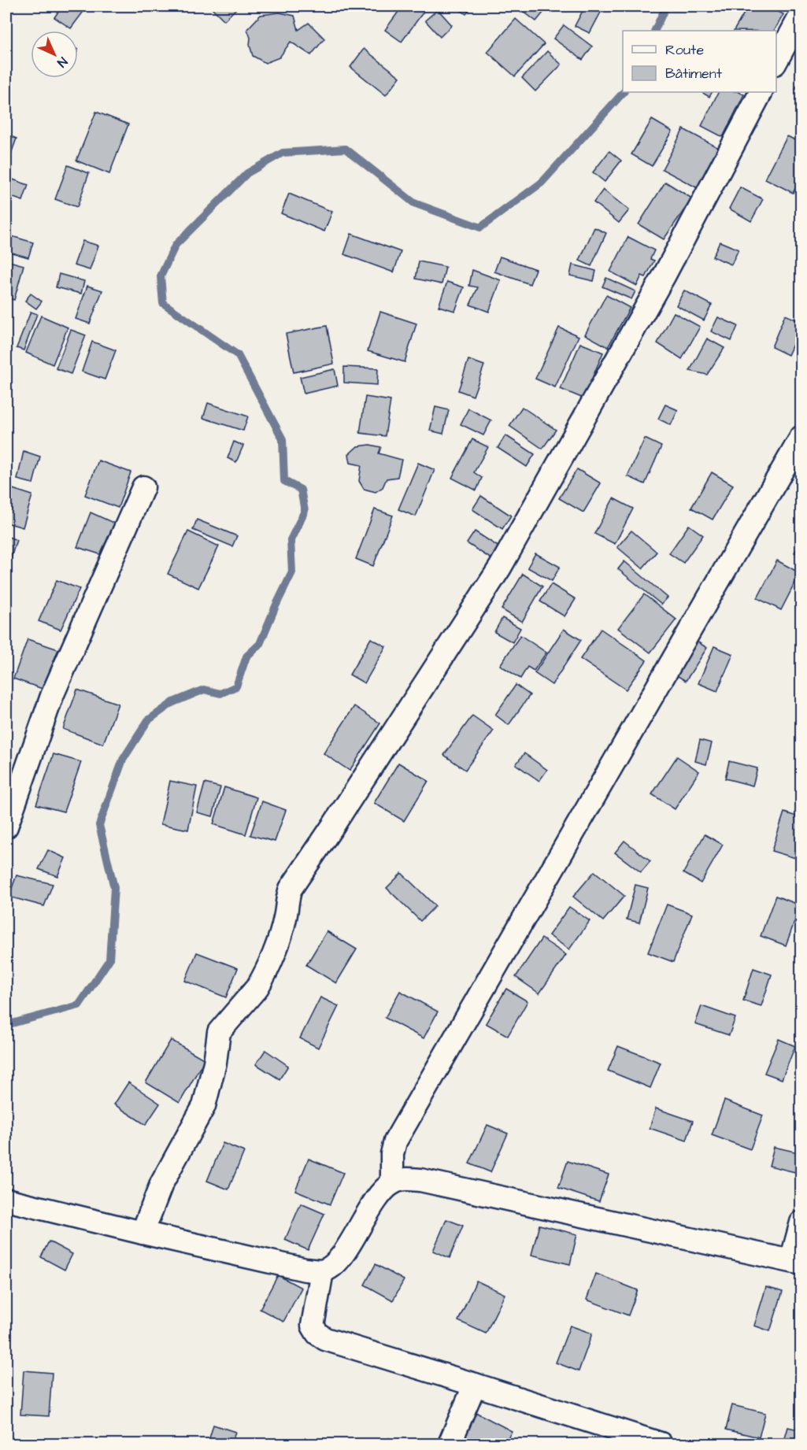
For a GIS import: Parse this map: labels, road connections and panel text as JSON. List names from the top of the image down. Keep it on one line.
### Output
{"legend":["Route","Bâtiment"],"north":"bottom right"}
